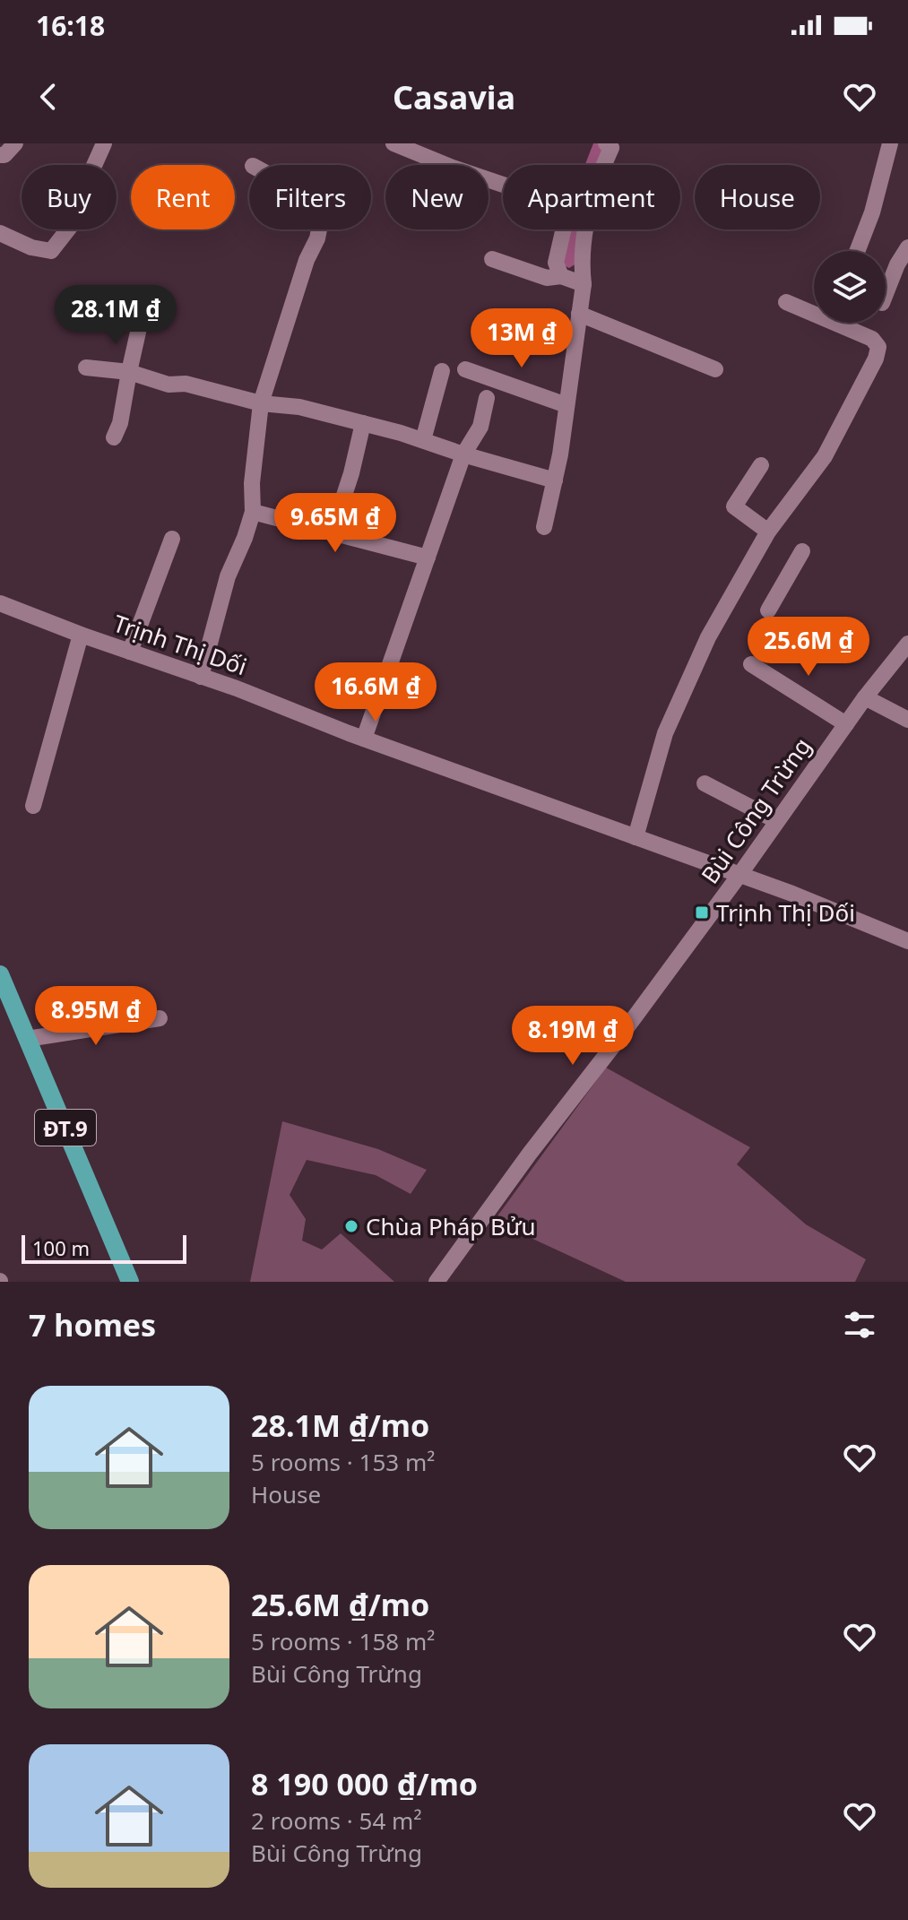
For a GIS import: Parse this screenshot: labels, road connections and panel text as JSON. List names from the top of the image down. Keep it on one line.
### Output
{"streets":{"main road":["ĐT.9"],"street":["Trịnh Thị Dối","Bùi Công Trừng"]},"crossings":[["Trịnh Thị Dối","Bùi Công Trừng"]],"places":{"transit":["Trịnh Thị Dối"],"other":["Chùa Pháp Bửu"]},"scale_bar":"100 m","page":{"status":"16:18","header":"Casavia","chip":["Buy","Rent","Filters","New","Apartment","House"],"price":["28.1M ₫","13M ₫","9.65M ₫","25.6M ₫","16.6M ₫","8.95M ₫","8.19M ₫"],"scale":"100 m","heading":"7 homes","list":[{"name":"28.1M ₫/mo","note":"5 rooms · 153 m² · House"},{"name":"25.6M ₫/mo","note":"5 rooms · 158 m² · Bùi Công Trừng"},{"name":"8 190 000 ₫/mo","note":"2 rooms · 54 m² · Bùi Công Trừng"}]}}
